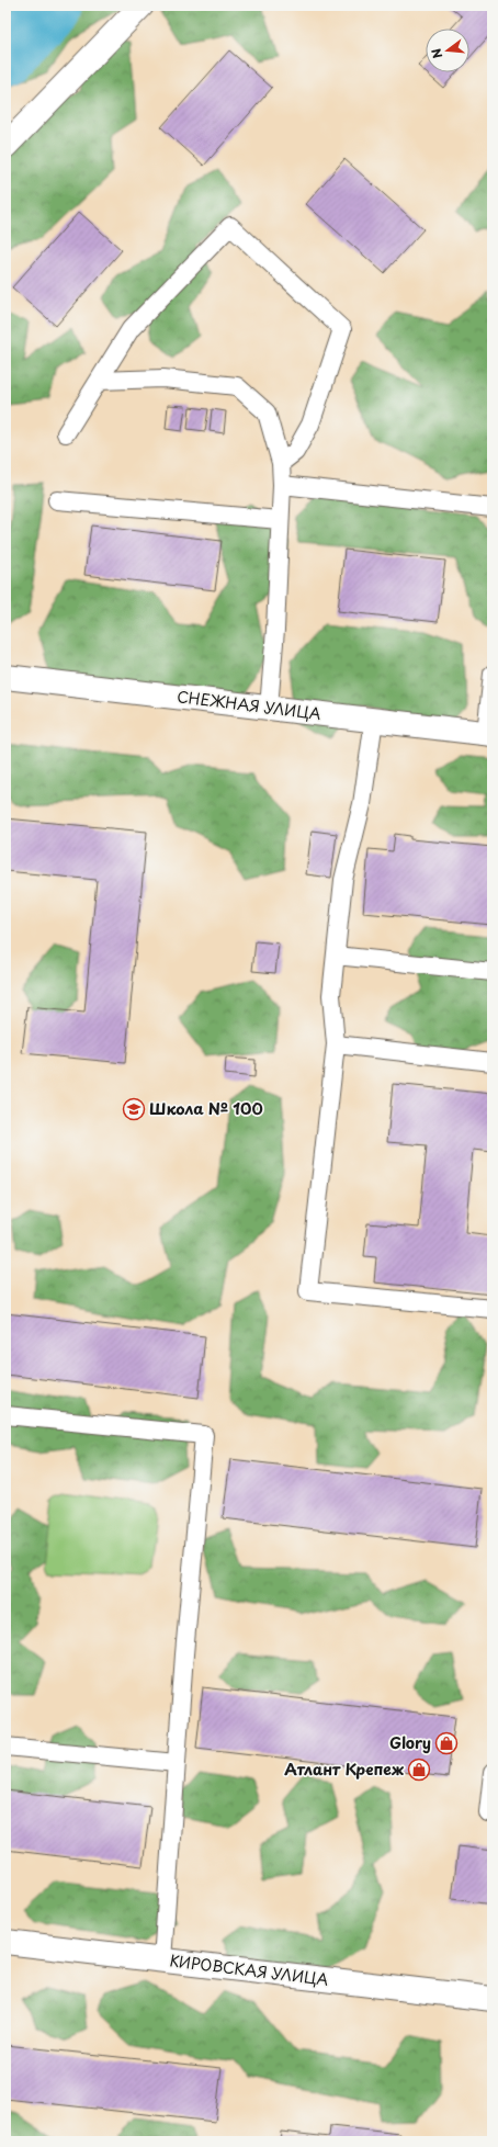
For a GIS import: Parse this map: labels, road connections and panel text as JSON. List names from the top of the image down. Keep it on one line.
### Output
{"streets":{"street":["СНЕЖНАЯ УЛИЦА","КИРОВСКАЯ УЛИЦА"]},"places":{"school or university":["Школа № 100"],"shop":["Glory","Атлант Крепеж"]},"north":"left"}
